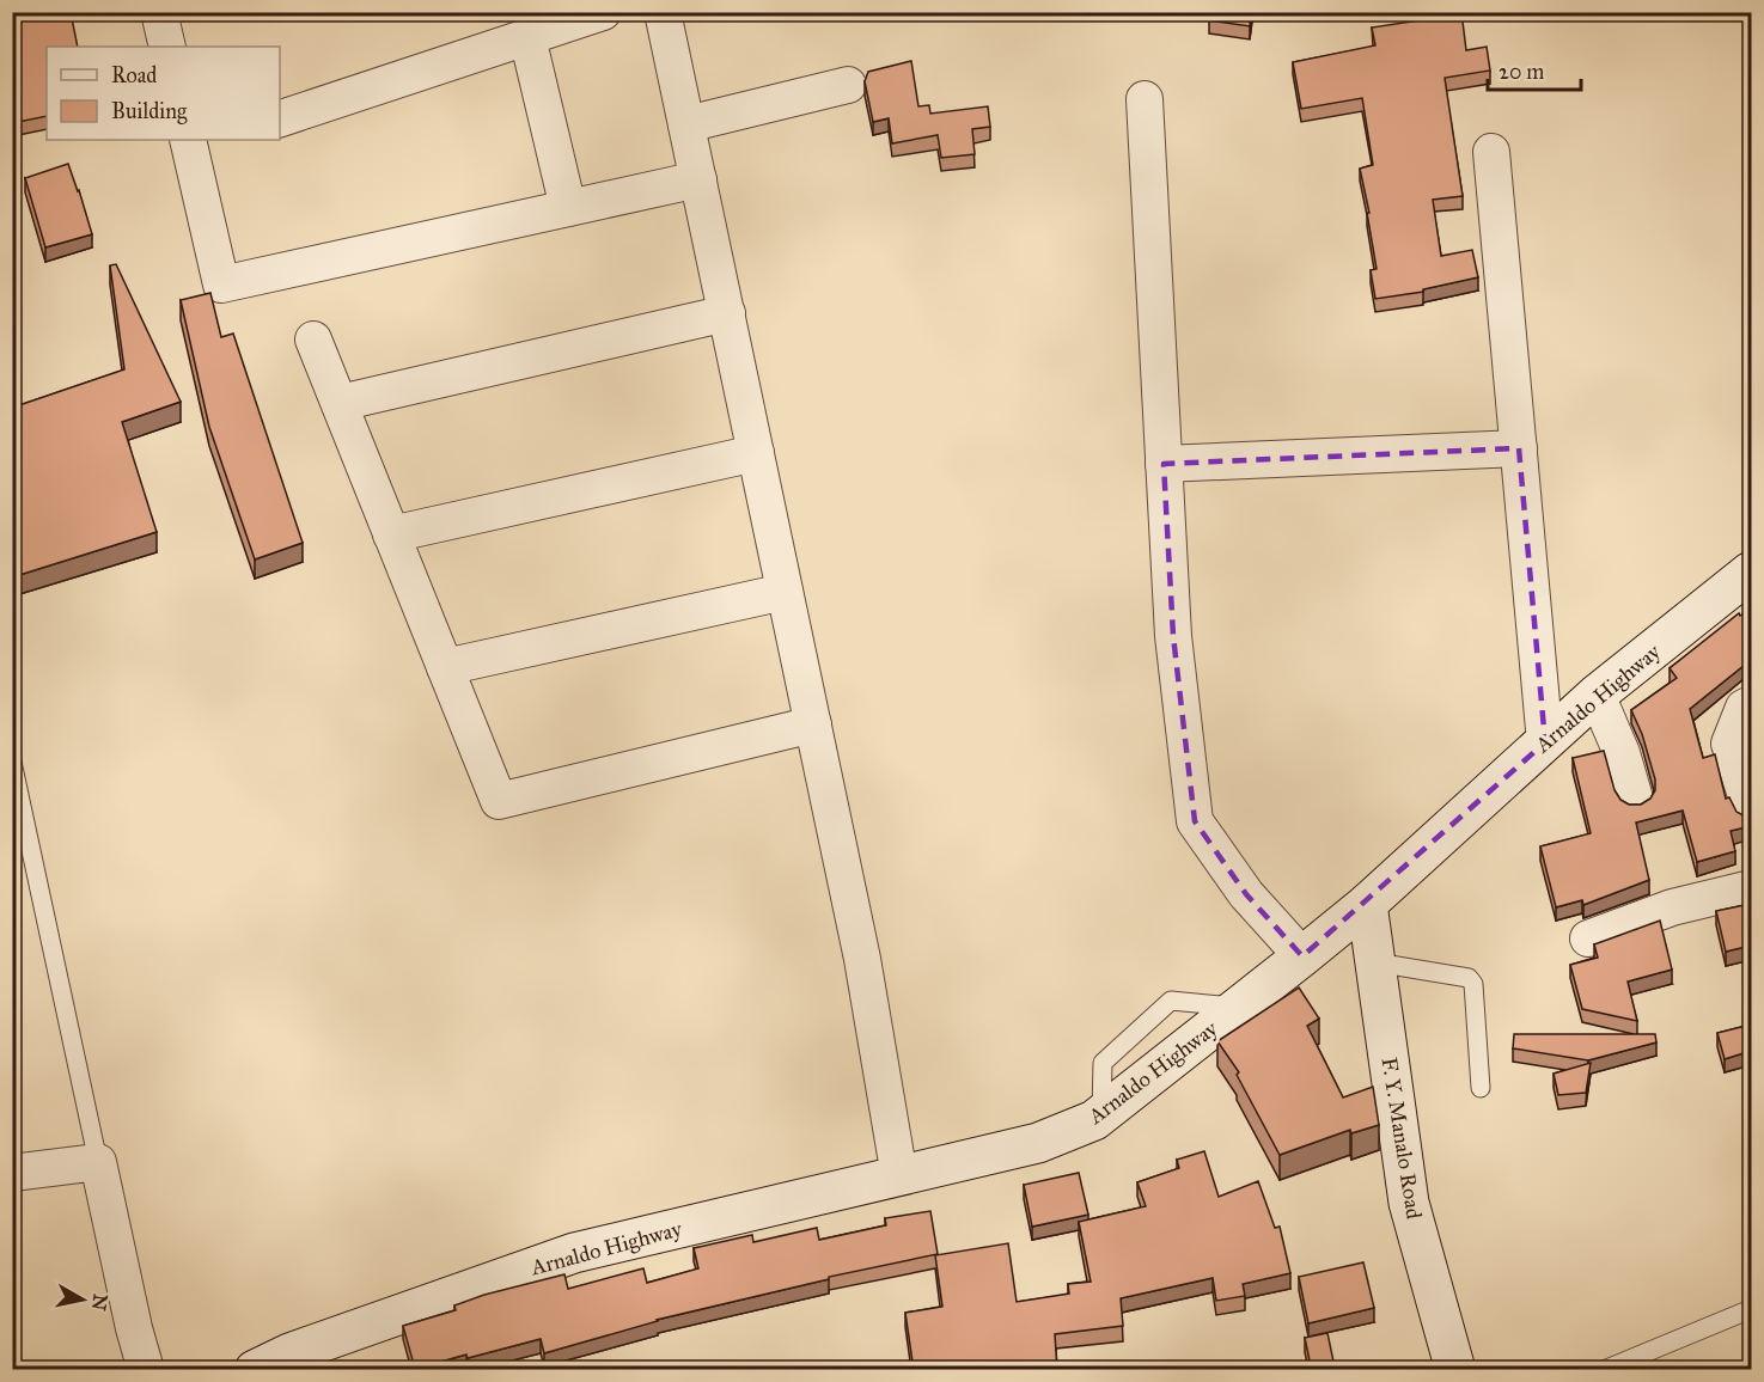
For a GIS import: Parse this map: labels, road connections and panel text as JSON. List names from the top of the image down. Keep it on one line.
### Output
{"streets":{"main road":["Arnaldo Highway","F. Y. Manalo Road"]},"crossings":[["Arnaldo Highway","F. Y. Manalo Road"]],"legend":["Road","Building"],"scale_bar":"20 m","north":"right"}
